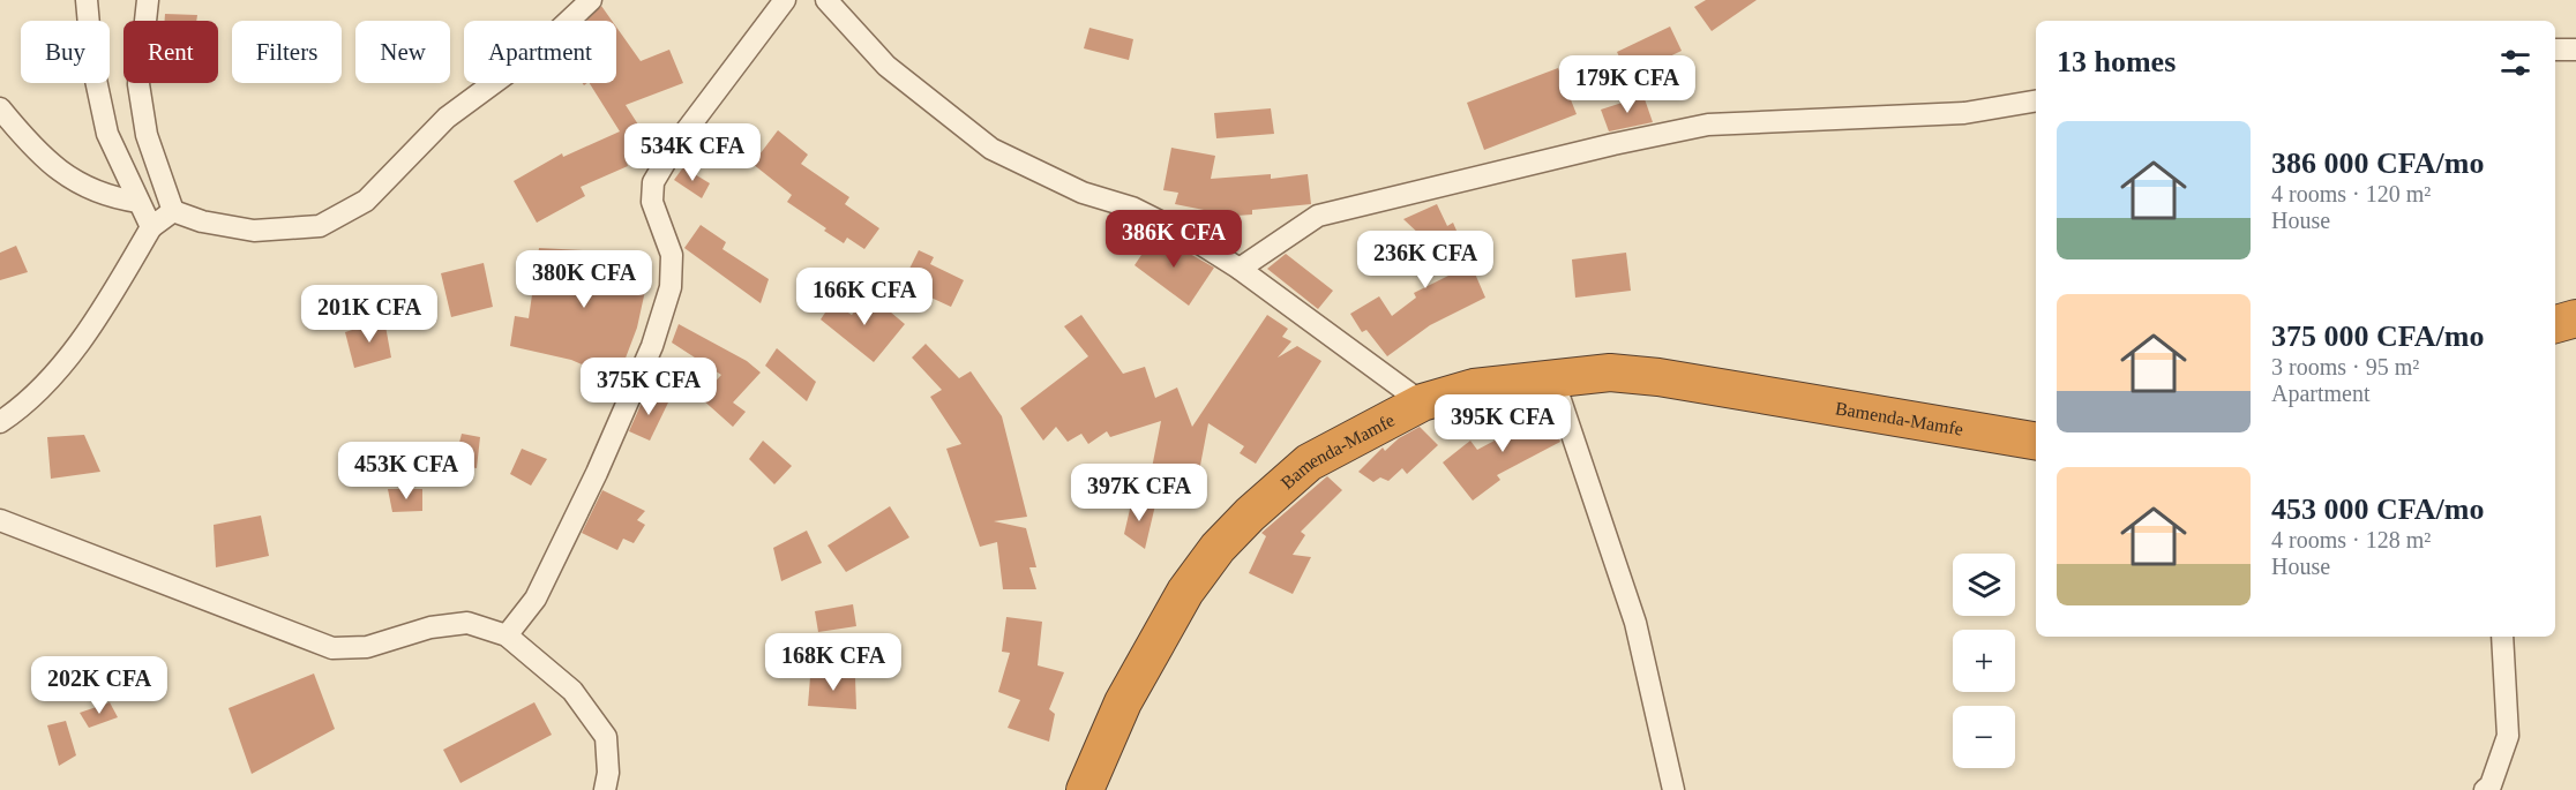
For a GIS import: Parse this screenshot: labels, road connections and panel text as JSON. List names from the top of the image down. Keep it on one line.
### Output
{"streets":{"highway":["Bamenda-Mamfe"]},"page":{"chip":["Buy","Rent","Filters","New","Apartment"],"heading":"13 homes","price":["179K CFA","534K CFA","386K CFA","236K CFA","380K CFA","166K CFA","201K CFA","375K CFA","395K CFA","453K CFA","397K CFA","168K CFA","202K CFA"],"list":[{"name":"386 000 CFA/mo","note":"4 rooms · 120 m² · House"},{"name":"375 000 CFA/mo","note":"3 rooms · 95 m² · Apartment"},{"name":"453 000 CFA/mo","note":"4 rooms · 128 m² · House"}],"map_buttons":["+","−"]}}
